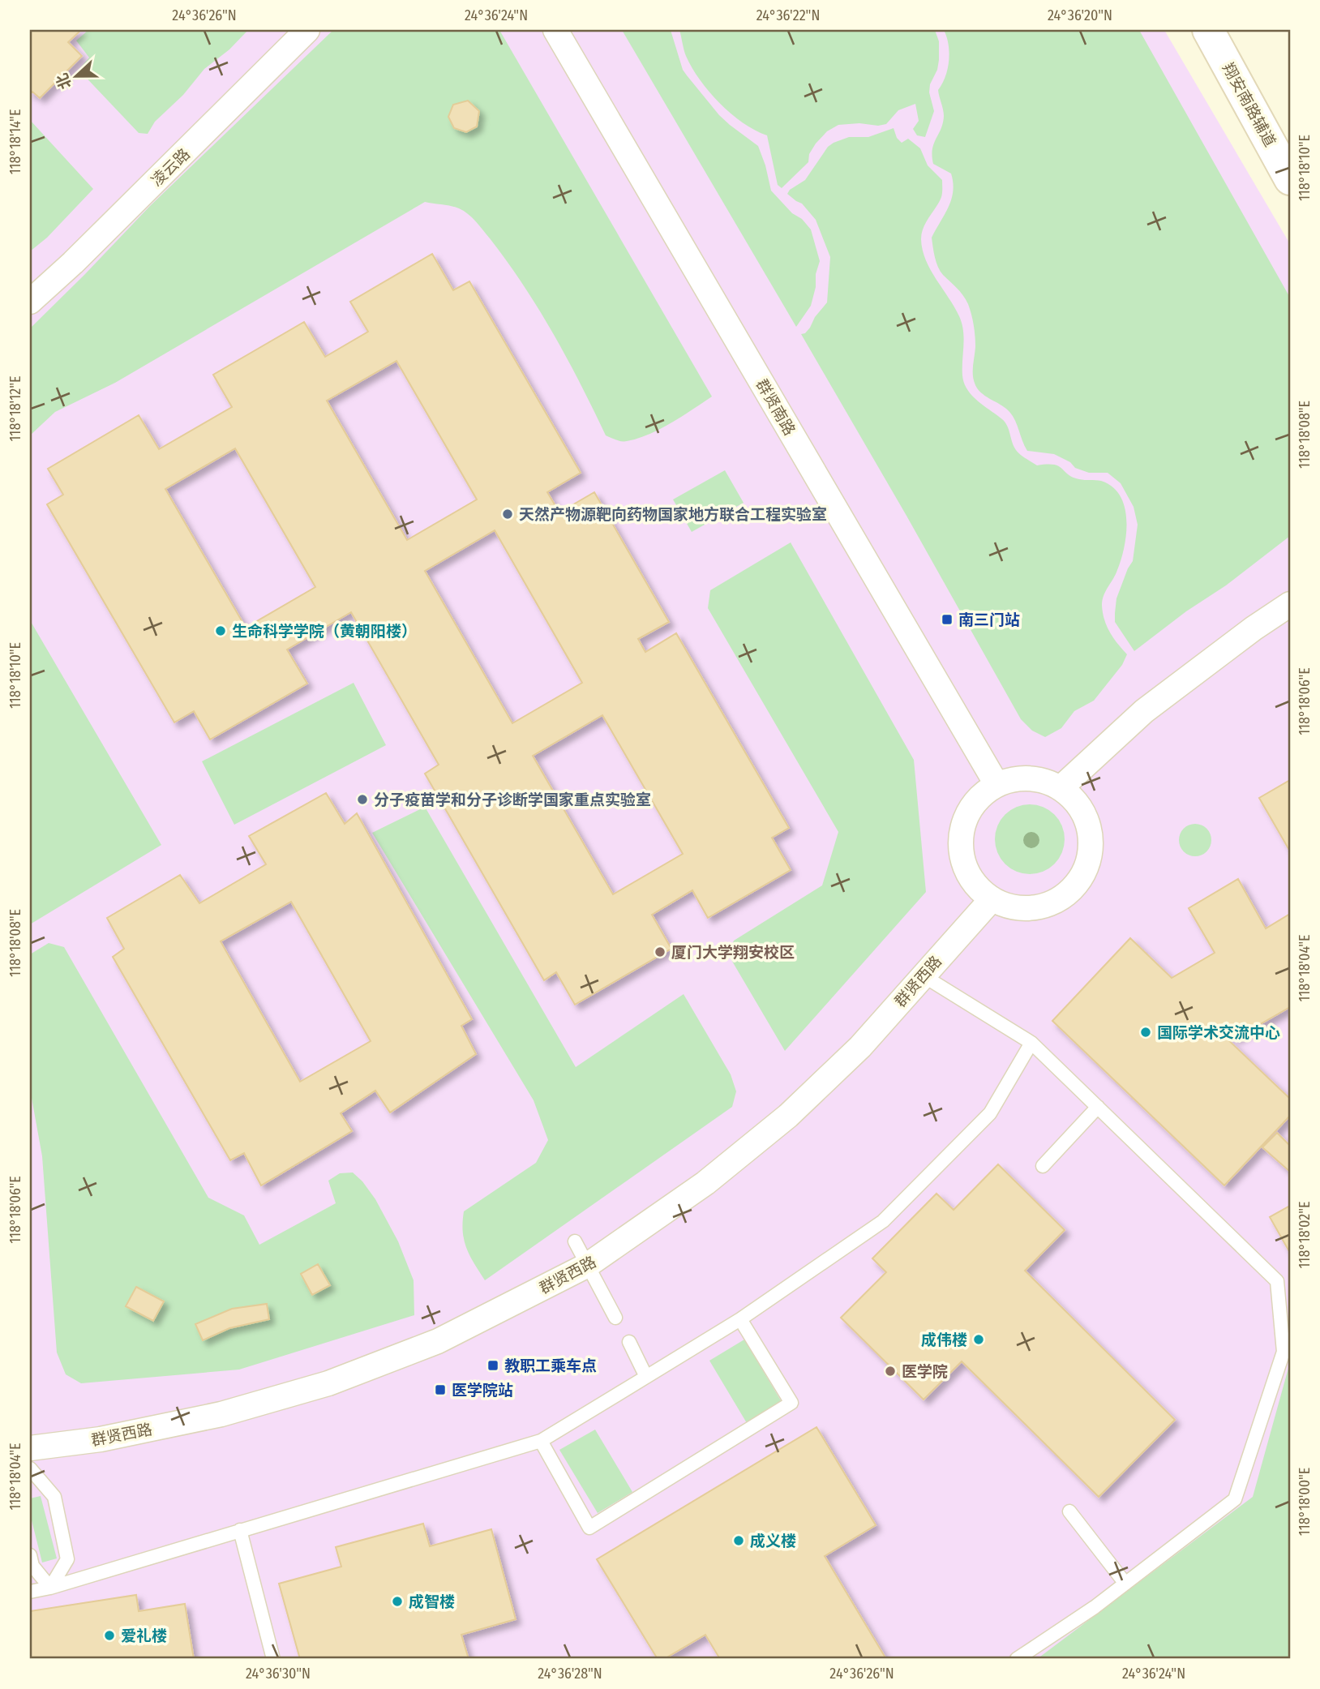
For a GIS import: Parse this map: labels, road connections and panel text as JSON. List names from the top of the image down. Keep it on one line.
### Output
{"streets":{"main road":["翔安南路辅道"],"street":["凌云路","群贤南路","群贤西路"]},"crossings":[["群贤南路","群贤西路"]],"places":{"other":["天然产物源靶向药物国家地方联合工程实验室","生命科学学院（黄朝阳楼）","分子疫苗学和分子诊断学国家重点实验室","厦门大学翔安校区","国际学术交流中心","成伟楼","医学院","成义楼","成智楼","爱礼楼"],"transit":["南三门站","教职工乘车点","医学院站"]},"north":"left","coordinates":["24°36'26\"N","24°36'24\"N","24°36'22\"N","24°36'20\"N","118°18'14\"E","118°18'10\"E","118°18'12\"E","118°18'08\"E","118°18'06\"E","118°18'04\"E","118°18'02\"E","118°18'00\"E","24°36'30\"N","24°36'28\"N"]}
